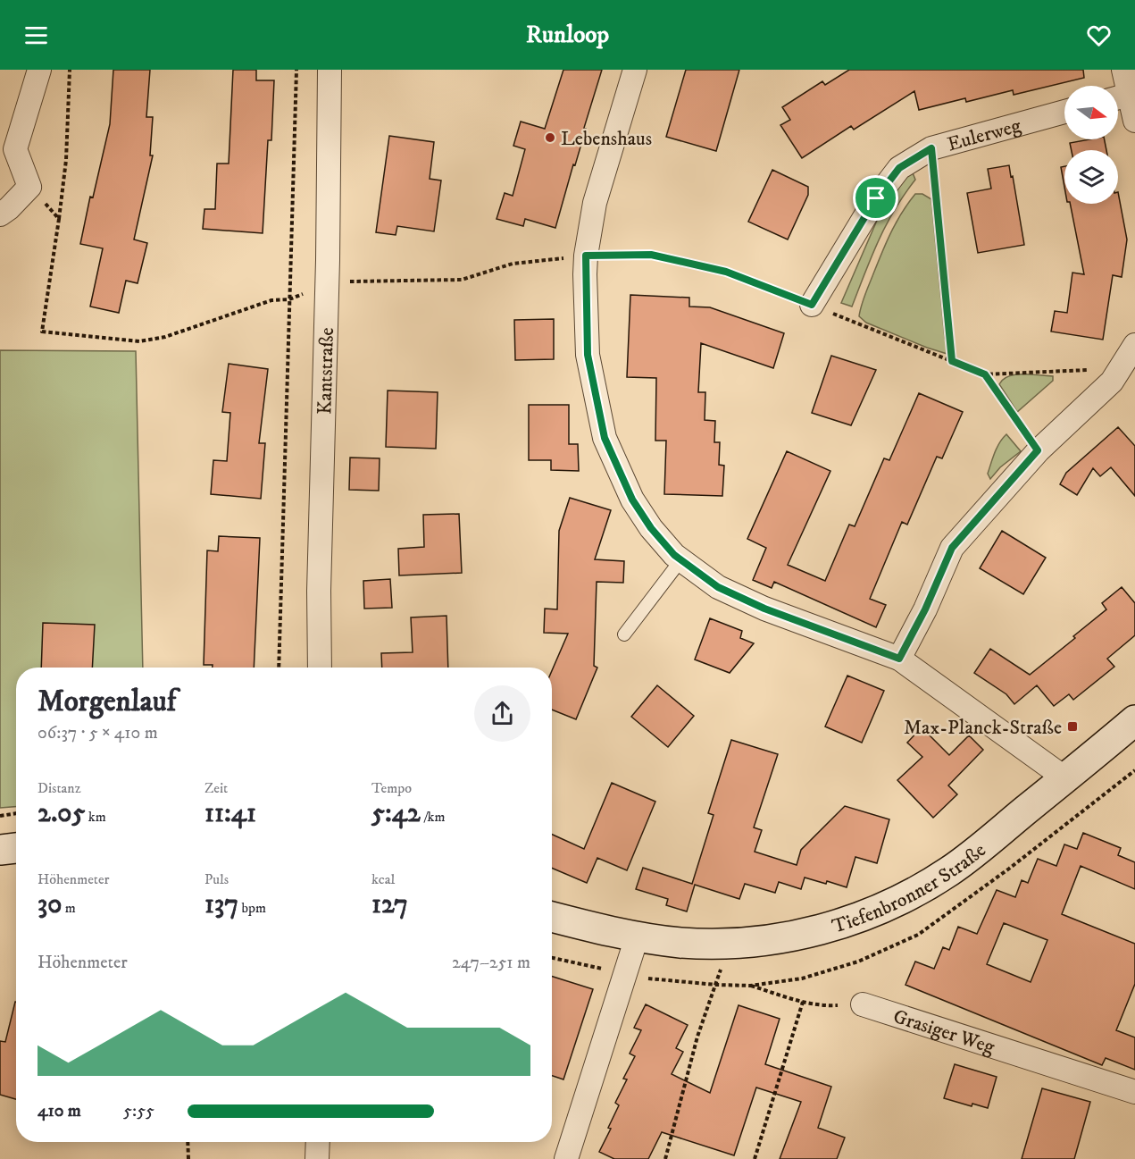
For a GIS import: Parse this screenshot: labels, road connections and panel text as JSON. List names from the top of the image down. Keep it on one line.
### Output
{"streets":{"street":["Eulerweg","Kantstraße","Tiefenbronner Straße","Grasiger Weg"]},"places":{"other":["Lebenshaus"],"transit":["Max-Planck-Straße"]},"north":"right","page":{"header":"Runloop","heading":["Morgenlauf","06:37 · 5 × 410 m"],"stats":[["Distanz","2.05 km"],["Zeit","11:41"],["Tempo","5:42 /km"],["Höhenmeter","30 m"],["Puls","137 bpm"],["kcal","127"]],"chart":["Höhenmeter","247–251 m"],"list":[{"name":"410 m","note":"5:55"}]}}
